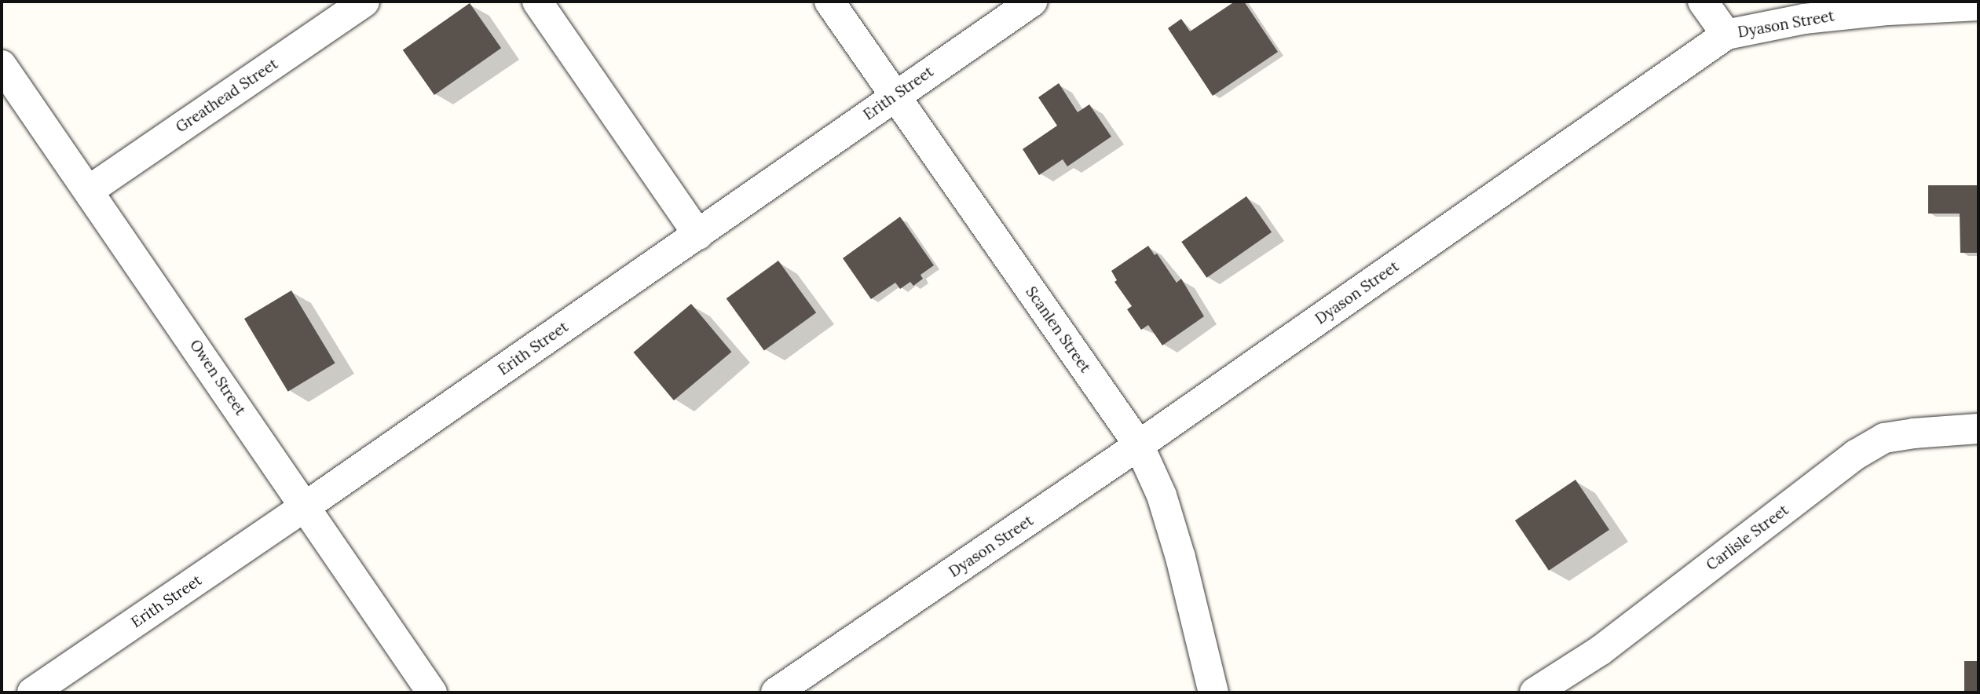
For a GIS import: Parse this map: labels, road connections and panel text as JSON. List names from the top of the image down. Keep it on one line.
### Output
{"streets":{"street":["Dyason Street","Erith Street","Greathead Street","Scanlen Street","Owen Street","Carlisle Street"]},"crossings":[["Dyason Street","Scanlen Street"],["Erith Street","Scanlen Street"],["Erith Street","Owen Street"],["Greathead Street","Owen Street"]]}
